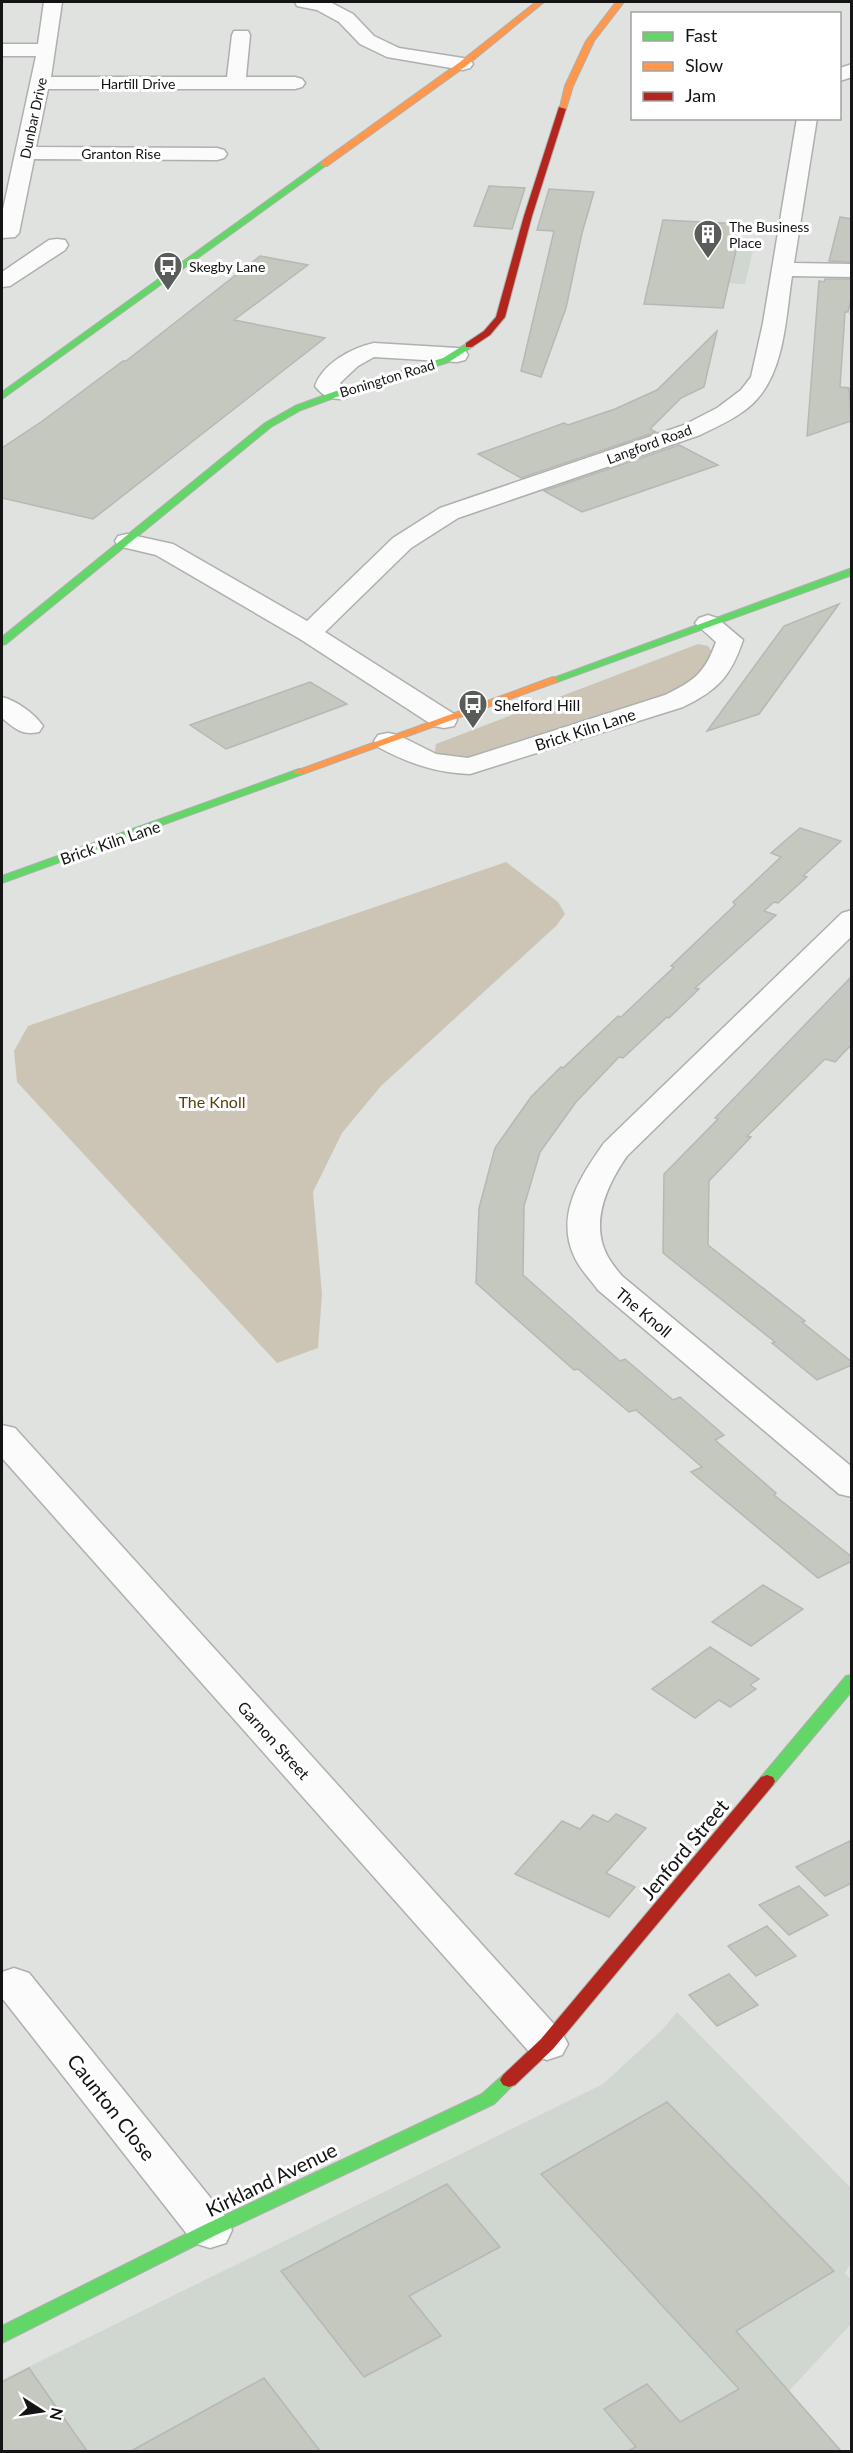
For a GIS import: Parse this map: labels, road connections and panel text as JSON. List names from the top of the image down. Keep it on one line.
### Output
{"streets":{"street":["Hartill Drive","Dunbar Drive","Granton Rise","Bonington Road","Langford Road","Brick Kiln Lane","The Knoll","Garnon Street","Jenford Street","Caunton Close","Kirkland Avenue"]},"crossings":[["Hartill Drive","Dunbar Drive"],["Dunbar Drive","Granton Rise"],["Garnon Street","Jenford Street"],["Garnon Street","Kirkland Avenue"],["Jenford Street","Kirkland Avenue"],["Caunton Close","Kirkland Avenue"]],"parks":["The Knoll"],"places":{"building":["The Business Place"],"bus stop":["Skegby Lane","Shelford Hill"]},"legend":["Fast","Slow","Jam"],"north":"right"}
